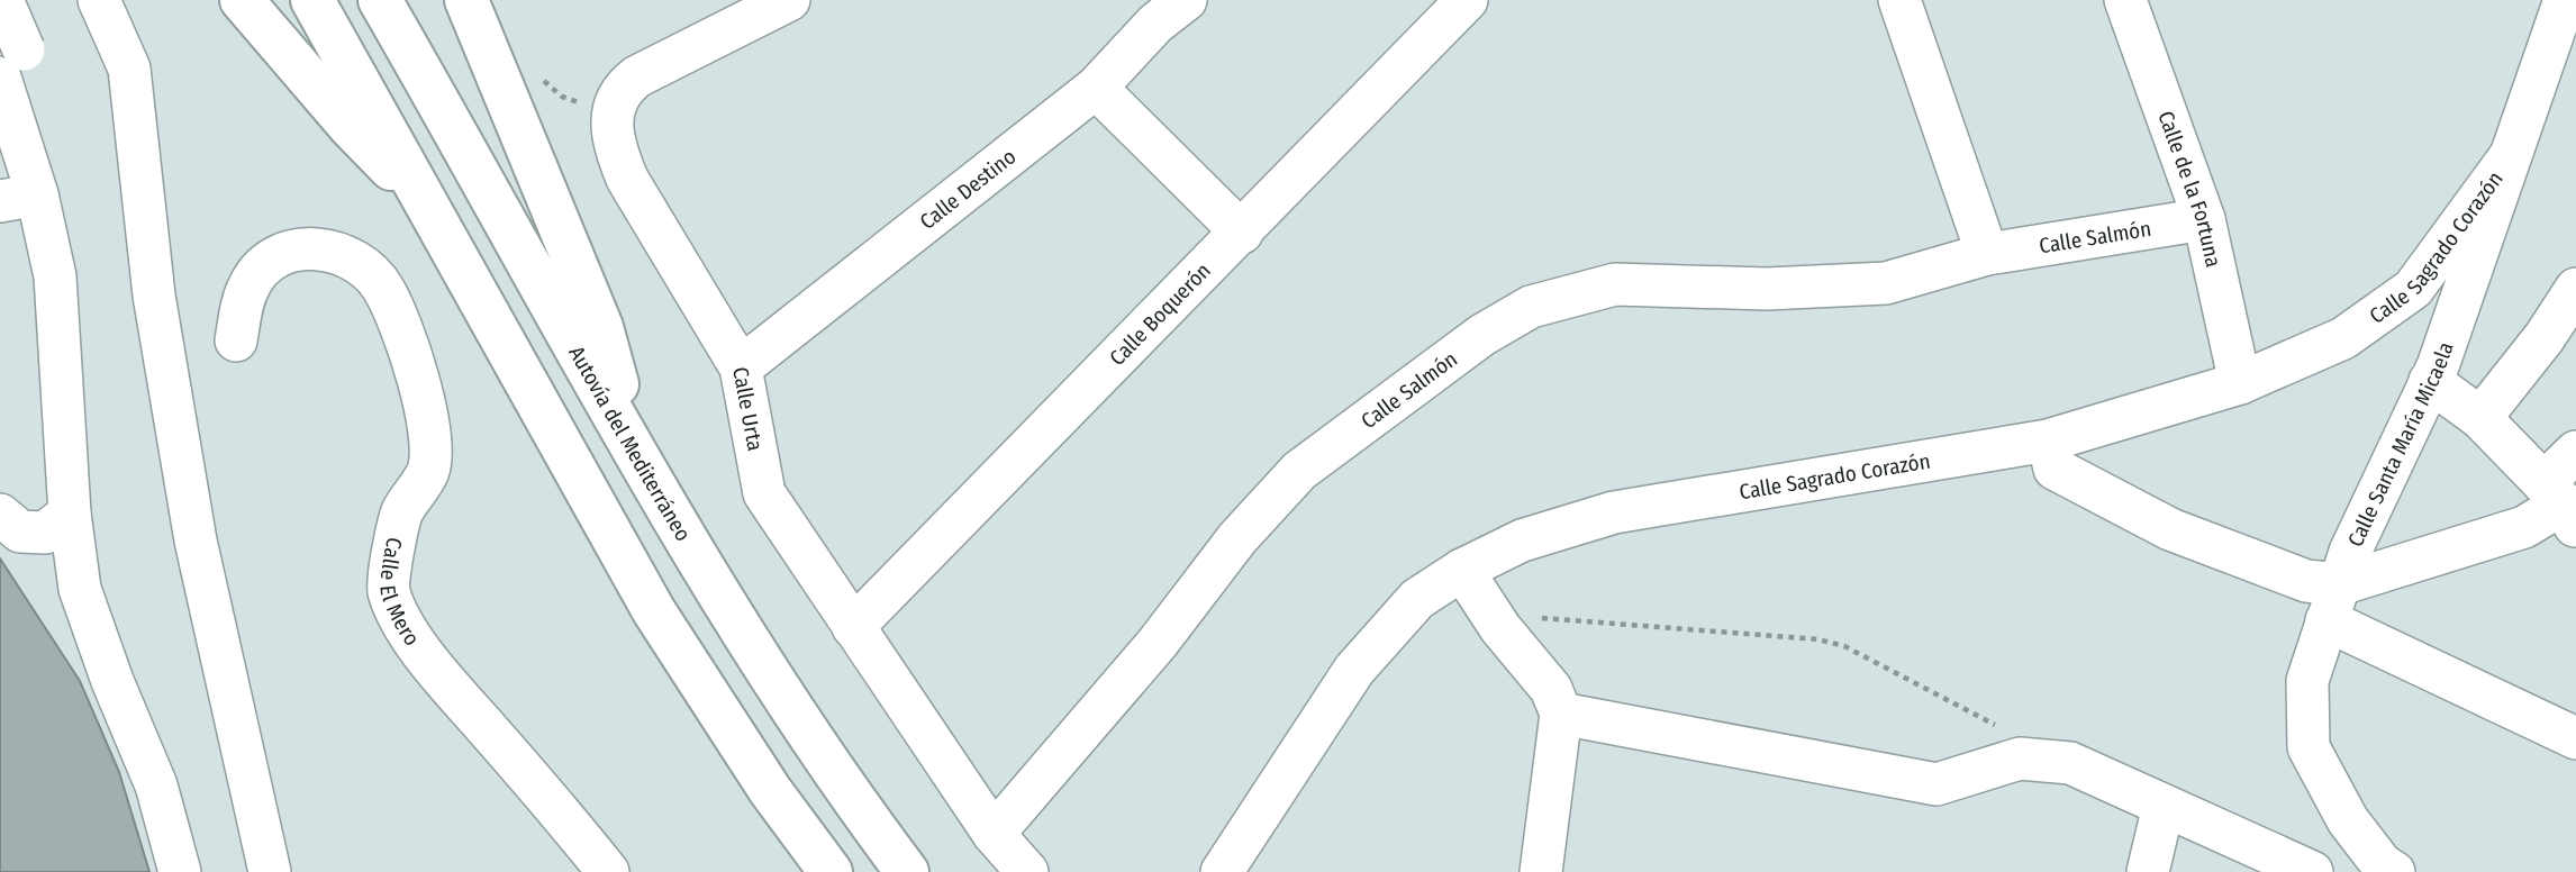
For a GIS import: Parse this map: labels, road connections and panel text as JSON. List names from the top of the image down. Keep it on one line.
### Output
{"streets":{"highway":["Autovía del Mediterráneo"],"street":["Calle Destino","Calle de la Fortuna","Calle Salmón","Calle Sagrado Corazón","Calle Boquerón","Calle Urta","Calle Santa María Micaela","Calle El Mero"]},"crossings":[["Calle Destino","Calle Urta"],["Calle de la Fortuna","Calle Salmón"],["Calle de la Fortuna","Calle Sagrado Corazón"],["Calle Salmón","Calle Urta"],["Calle Sagrado Corazón","Calle Santa María Micaela"],["Calle Boquerón","Calle Urta"]]}
